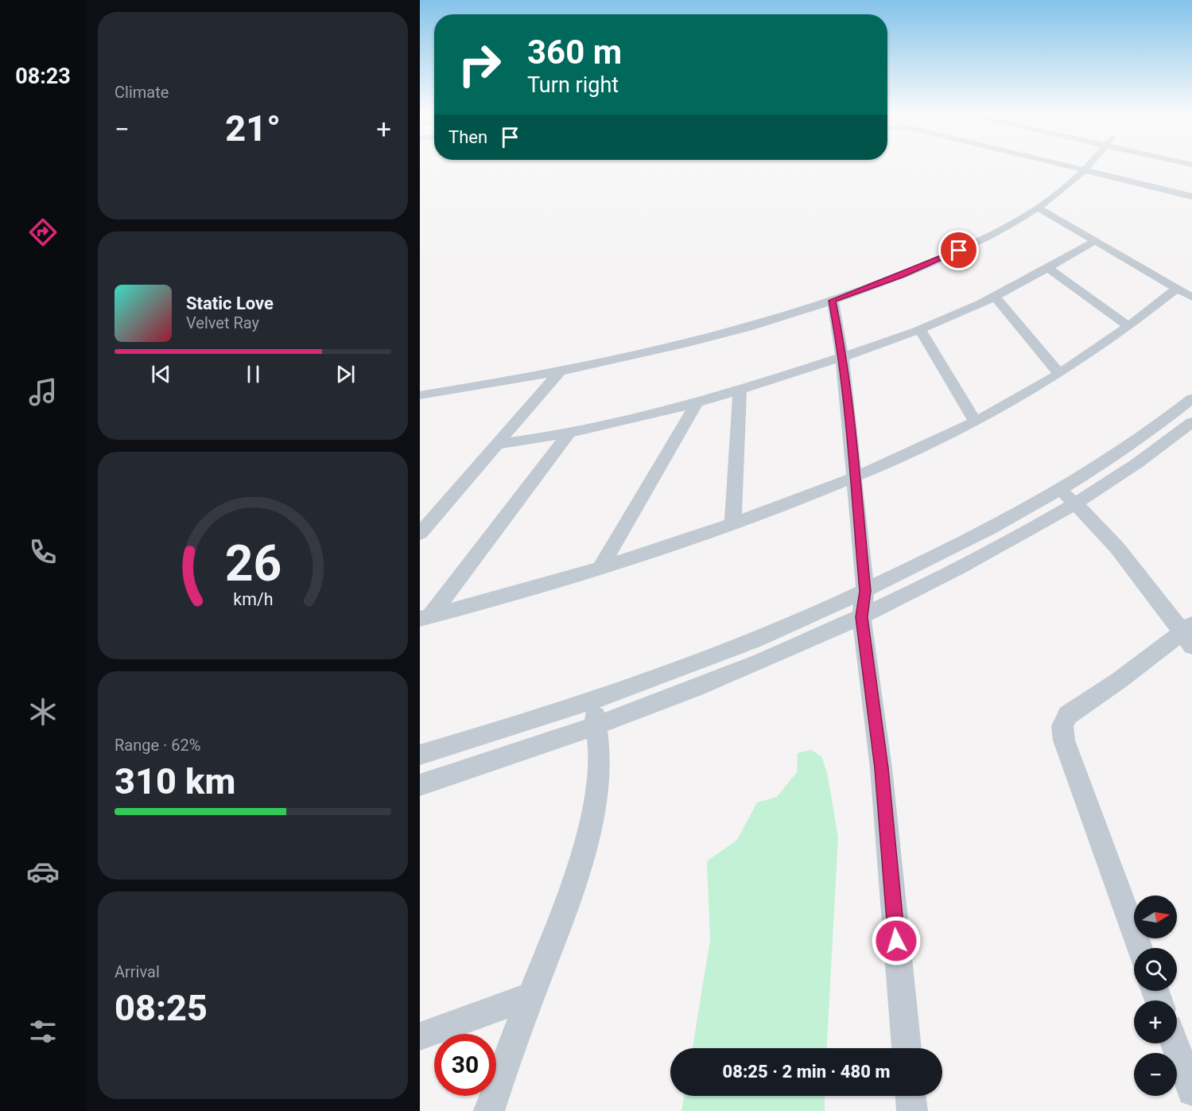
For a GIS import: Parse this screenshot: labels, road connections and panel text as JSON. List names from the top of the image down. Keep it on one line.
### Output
{"north":"right","page":{"tabs":"08:23","tile":["Climate",["Range · 62%","310 km"],["Arrival","08:25"]],"turn":["360 m","Turn right"],"heat":["−","21°","+"],"then":"Then","song":["Static Love","Velvet Ray"],"map_buttons":["+","−"],"limit":"30","trip":"08:25 · 2 min · 480 m","gauge":["26","km/h"]}}
